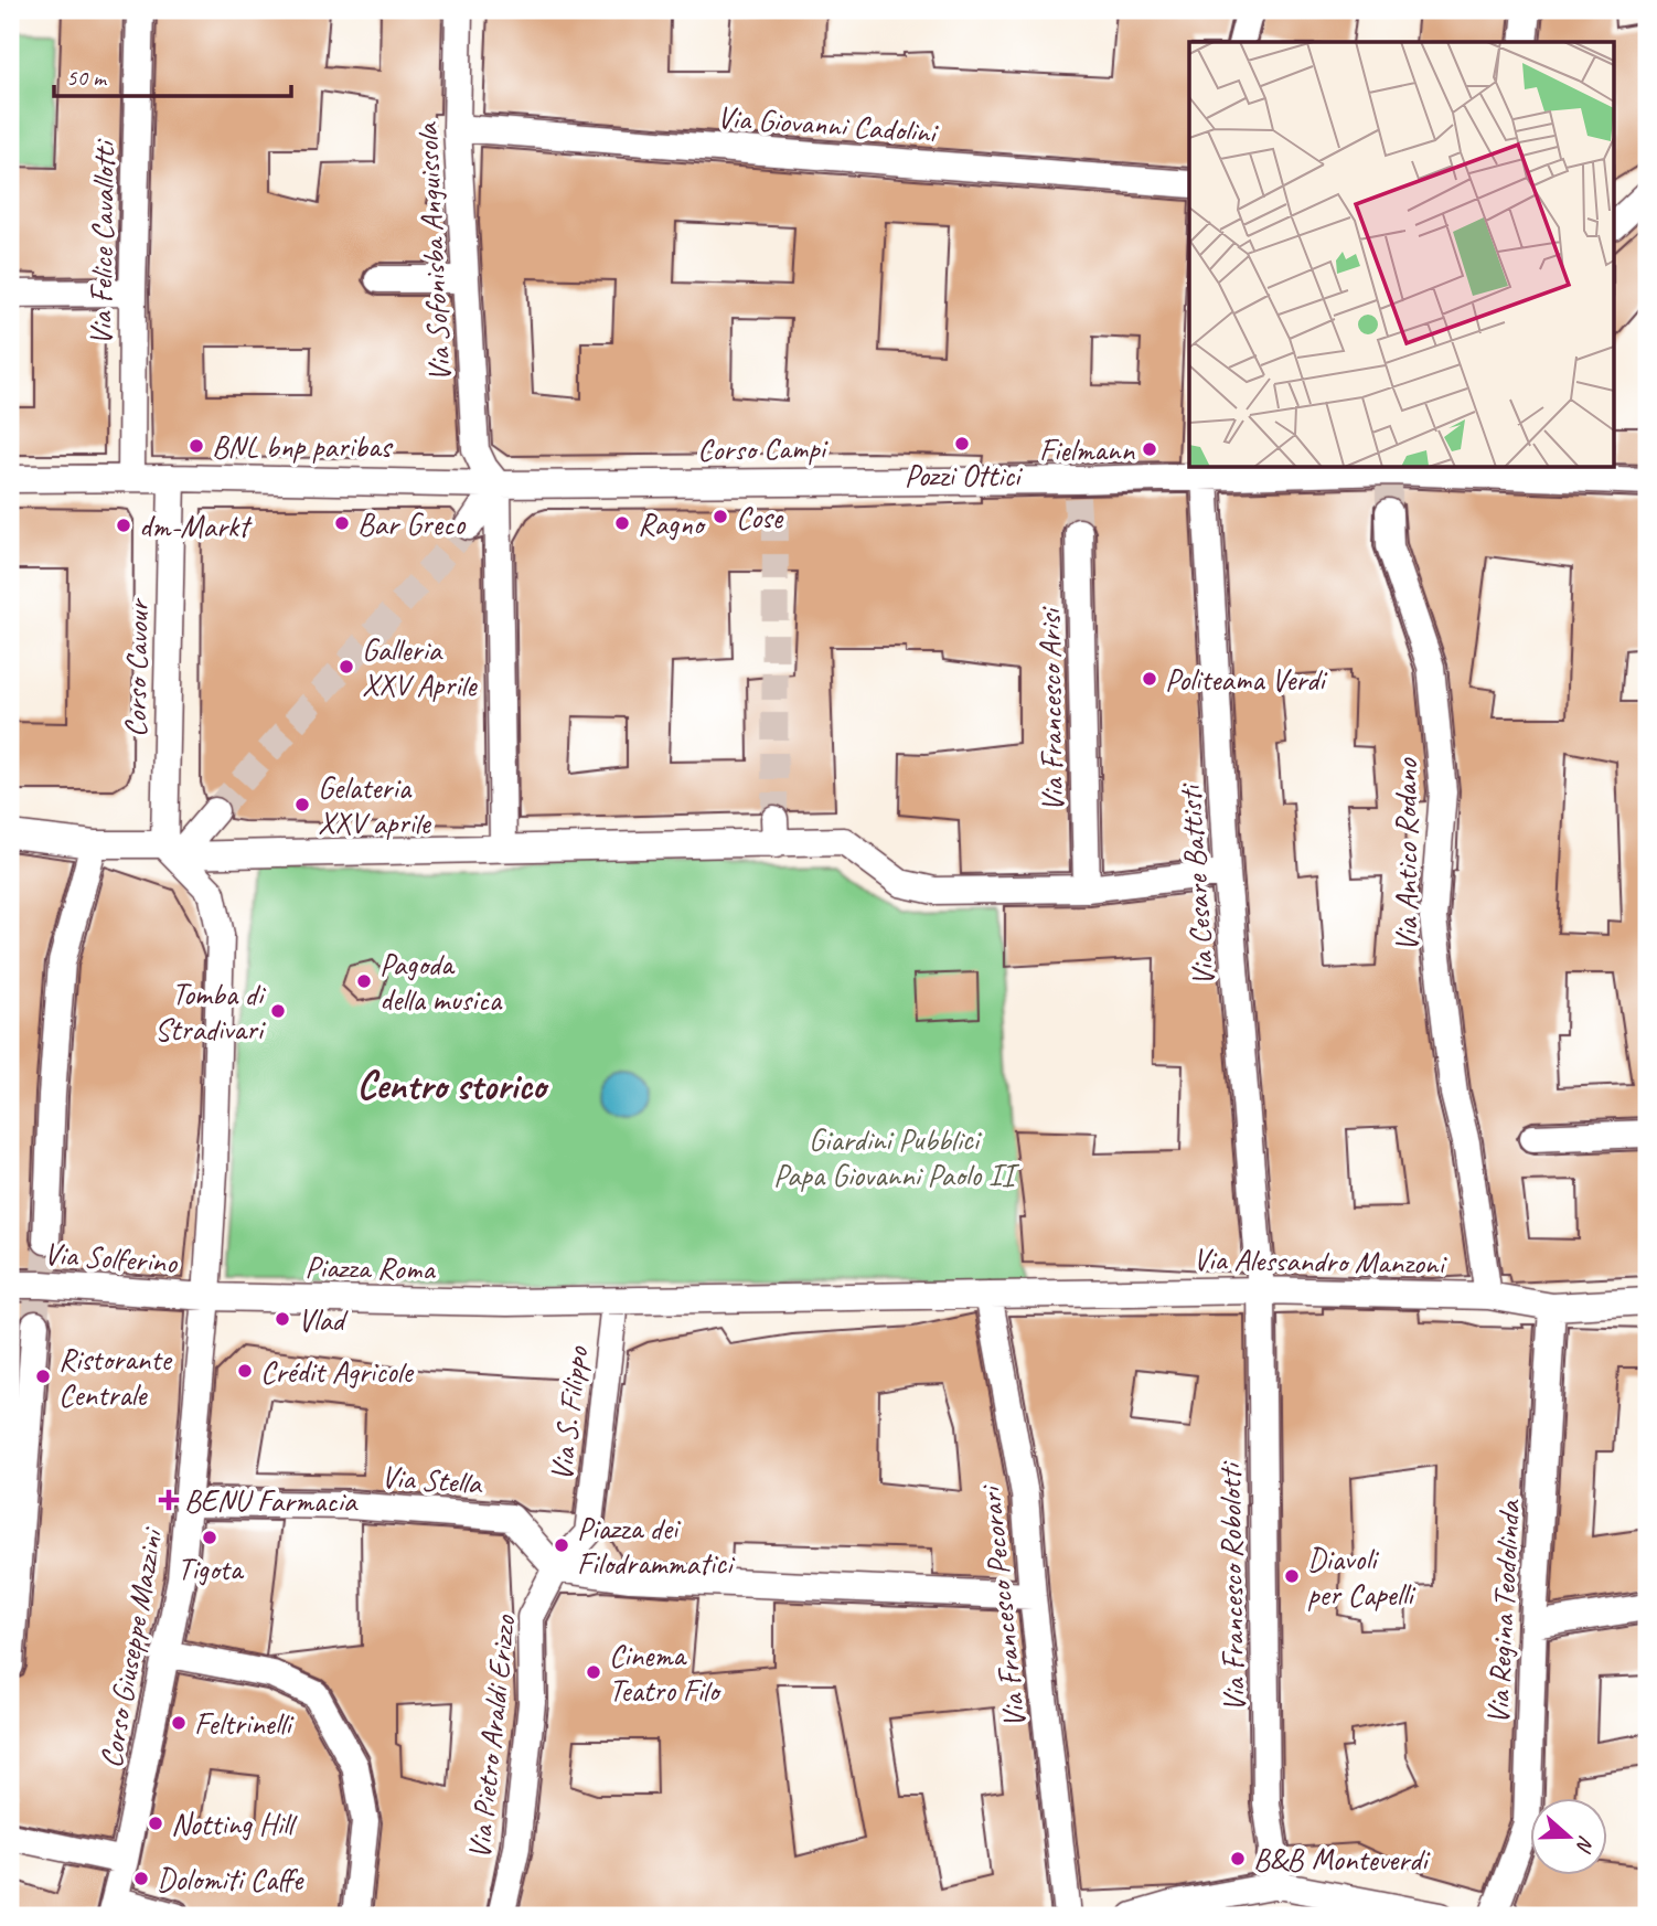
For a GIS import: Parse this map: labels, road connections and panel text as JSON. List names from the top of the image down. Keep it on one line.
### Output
{"streets":{"street":["Via Giovanni Cadolini","Via Felice Cavallotti","Via Sofonisba Anguissola","Corso Campi","Corso Cavour","Via Francesco Arisi","Via Antico Rodano","Via Cesare Battisti","Via Solferino","Via Alessandro Manzoni","Piazza Roma","Via S. Filippo","Via Stella","Via Francesco Robolotti","Via Francesco Pecorari","Via Regina Teodolinda","Corso Giuseppe Mazzini","Via Pietro Araldi Erizzo"]},"crossings":[["Via Giovanni Cadolini","Via Sofonisba Anguissola"],["Via Felice Cavallotti","Corso Campi"],["Via Sofonisba Anguissola","Corso Campi"],["Corso Campi","Corso Cavour"],["Corso Campi","Via Cesare Battisti"],["Via Antico Rodano","Via Alessandro Manzoni"],["Via Cesare Battisti","Via Alessandro Manzoni"],["Via Cesare Battisti","Via Francesco Robolotti"],["Via Solferino","Piazza Roma"],["Via Solferino","Corso Giuseppe Mazzini"],["Via Alessandro Manzoni","Piazza Roma"],["Via Alessandro Manzoni","Via Francesco Robolotti"],["Via Alessandro Manzoni","Via Francesco Pecorari"],["Via Alessandro Manzoni","Via Regina Teodolinda"],["Piazza Roma","Via S. Filippo"],["Piazza Roma","Via Francesco Pecorari"],["Piazza Roma","Corso Giuseppe Mazzini"],["Via S. Filippo","Via Stella"],["Via S. Filippo","Via Pietro Araldi Erizzo"],["Via Stella","Corso Giuseppe Mazzini"],["Via Stella","Via Pietro Araldi Erizzo"]],"districts":["Centro storico"],"parks":["Giardini Pubblici Papa Giovanni Paolo II"],"places":{"other":["Pozzi Ottici","BNL bnp paribas","Fielmann","Cose","Bar Greco","Ragno","dm-Markt","Galleria XXV Aprile","Politeama Verdi","Gelateria XXV aprile","Pagoda della musica","Tomba di Stradivari","Vlad","Crédit Agricole","Ristorante Centrale","Tigota","Piazza dei Filodrammatici","Diavoli per Capelli","Cinema Teatro Filo","Feltrinelli","Notting Hill","B&B Monteverdi","Dolomiti Caffe"],"health":["BENU Farmacia"]},"scale_bar":"50 m","north":"right"}
